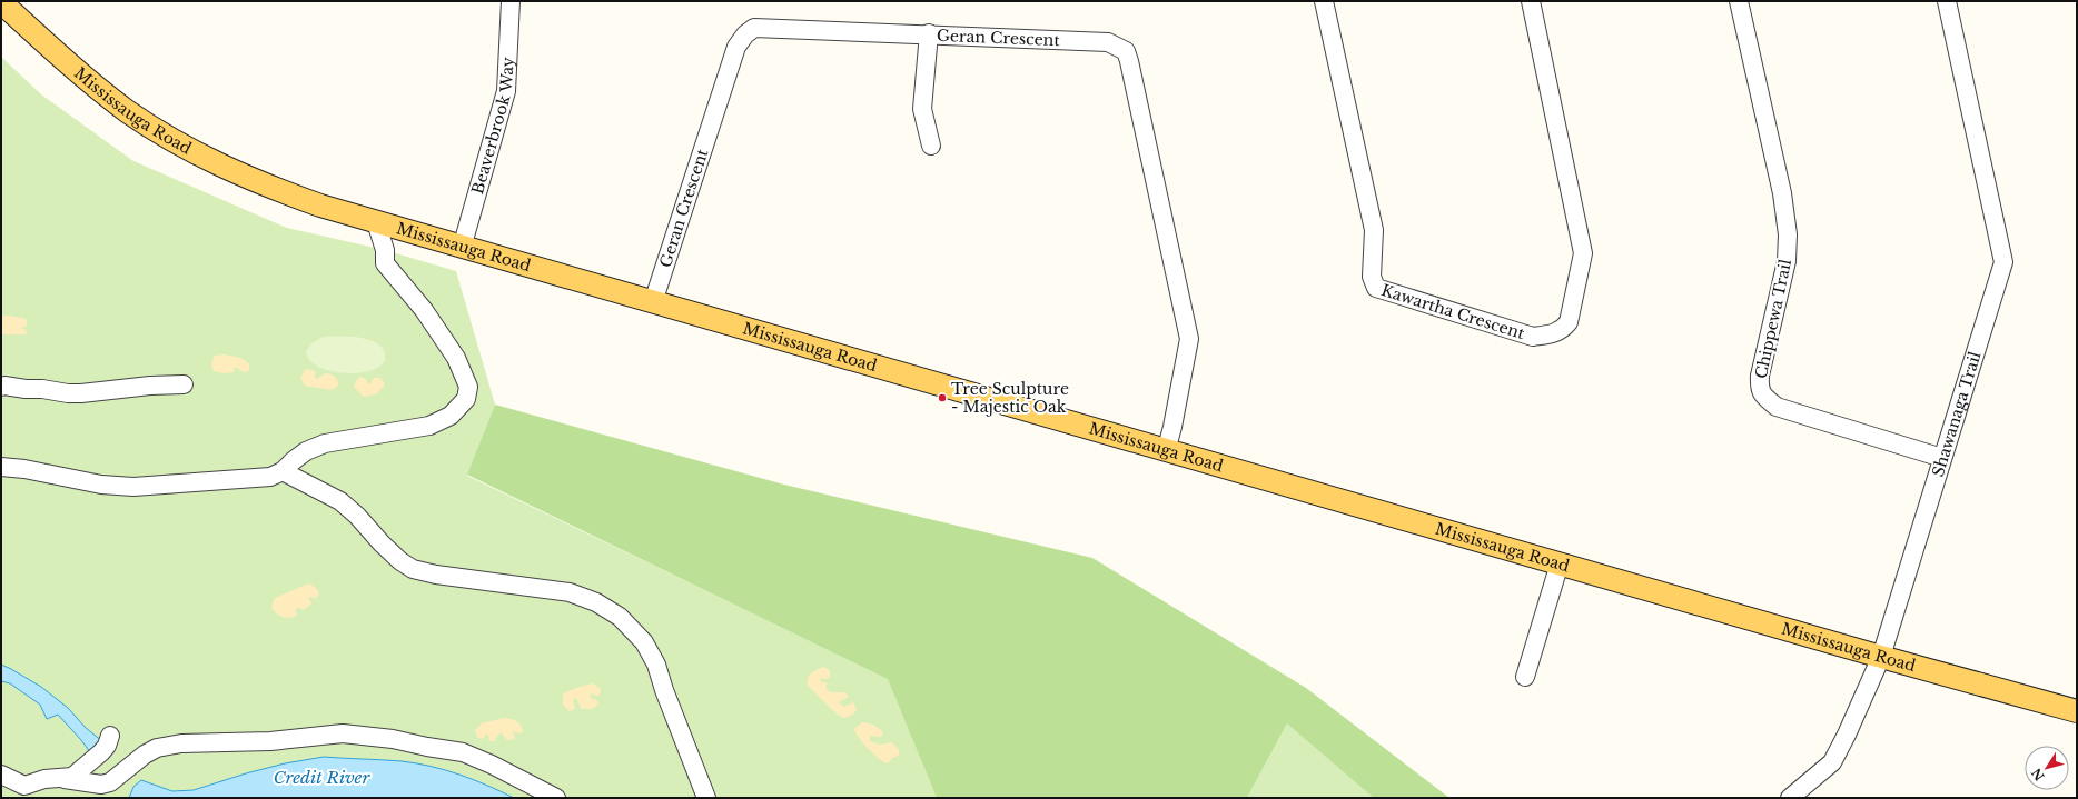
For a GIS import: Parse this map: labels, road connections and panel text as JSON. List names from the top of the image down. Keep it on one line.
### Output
{"streets":{"main road":["Mississauga Road"],"street":["Geran Crescent","Beaverbrook Way","Kawartha Crescent","Chippewa Trail","Shawanaga Trail"]},"crossings":[["Geran Crescent","Mississauga Road"],["Mississauga Road","Beaverbrook Way"],["Mississauga Road","Shawanaga Trail"],["Chippewa Trail","Shawanaga Trail"]],"water":["Credit River"],"places":["Tree Sculpture - Majestic Oak"],"north":"bottom left"}
